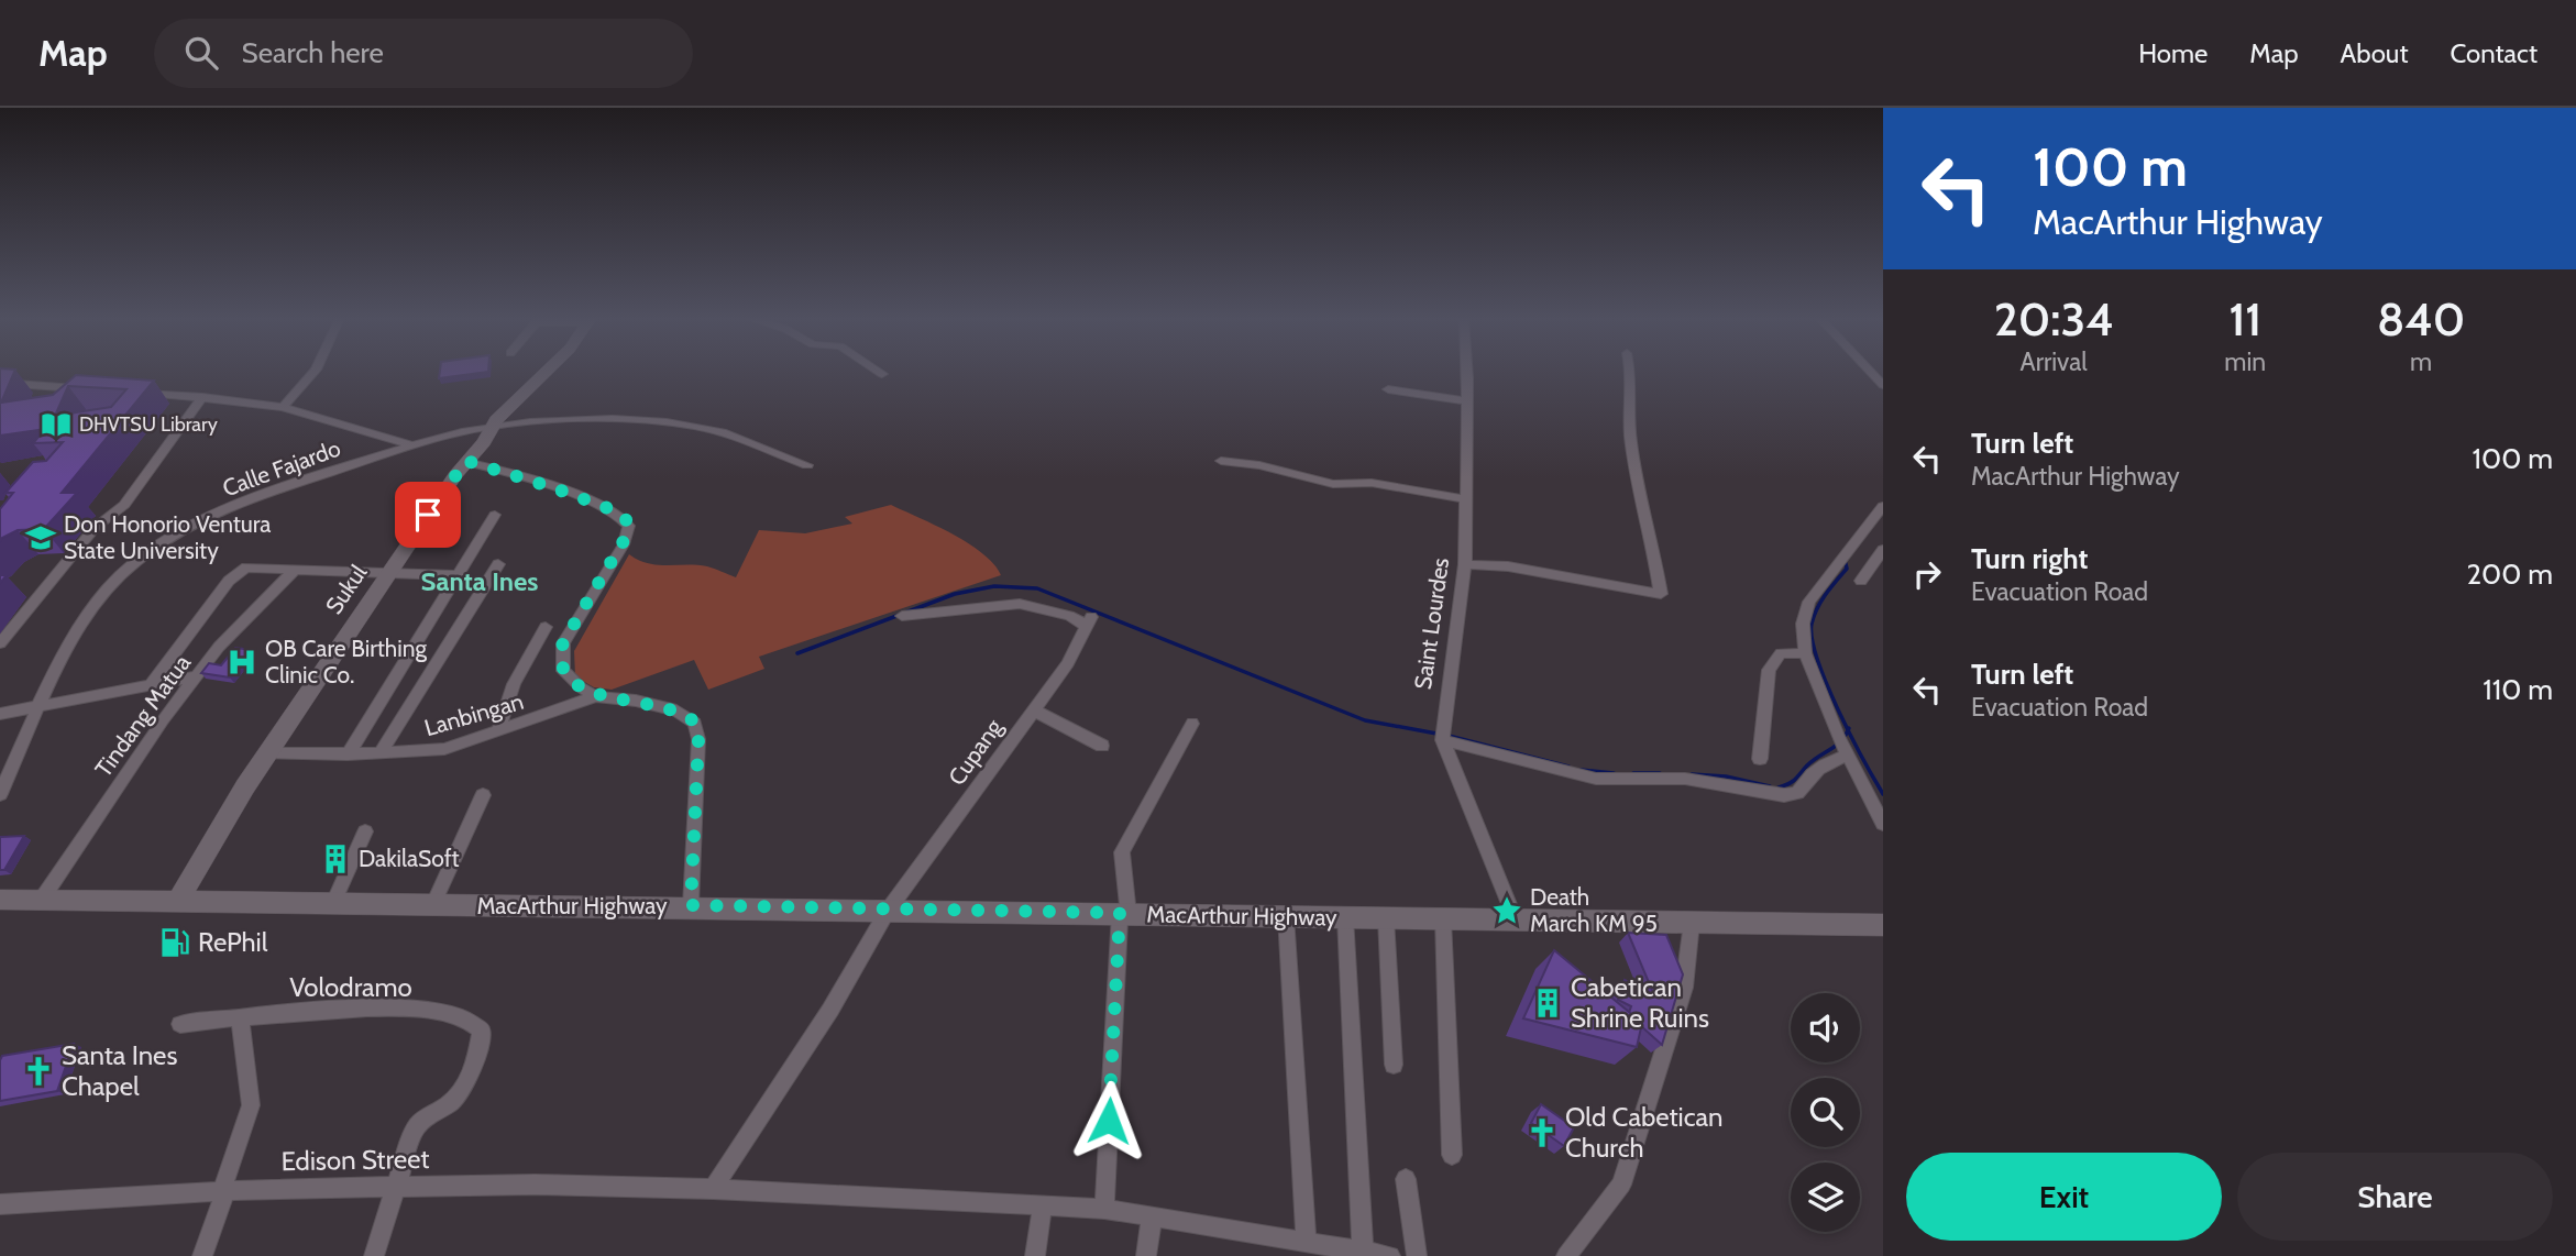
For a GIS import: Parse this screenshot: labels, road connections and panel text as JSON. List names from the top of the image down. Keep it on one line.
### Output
{"streets":{"main road":["Sukul","MacArthur Highway"],"street":["Calle Fajardo","Saint Lourdes","Lanbingan","Tindang Matua","Cupang","Volodramo","Edison Street"]},"crossings":[["Calle Fajardo","Sukul"],["Sukul","Lanbingan"],["Sukul","MacArthur Highway"],["Tindang Matua","MacArthur Highway"],["Cupang","MacArthur Highway"],["Volodramo","Edison Street"]],"districts":["Santa Ines"],"places":{"library":["DHVTSU Library"],"school or university":["Don Honorio Ventura State University"],"hospital":["OB Care Birthing Clinic Co."],"building":["DakilaSoft","Cabetican Shrine Ruins"],"place":["Death March KM 95"],"fuel station":["RePhil"],"church":["Santa Ines Chapel","Old Cabetican Church"]},"page":{"header":"Map","search":"Search here","nav":["Home","Map","About","Contact"],"turn":["100 m","MacArthur Highway"],"eta":["20:34","Arrival","11","min","840","m"],"list":[{"name":"Turn left","note":"MacArthur Highway","value":"100 m"},{"name":"Turn right","note":"Evacuation Road","value":"200 m"},{"name":"Turn left","note":"Evacuation Road","value":"110 m"}],"buttons":["Exit","Share"]}}
